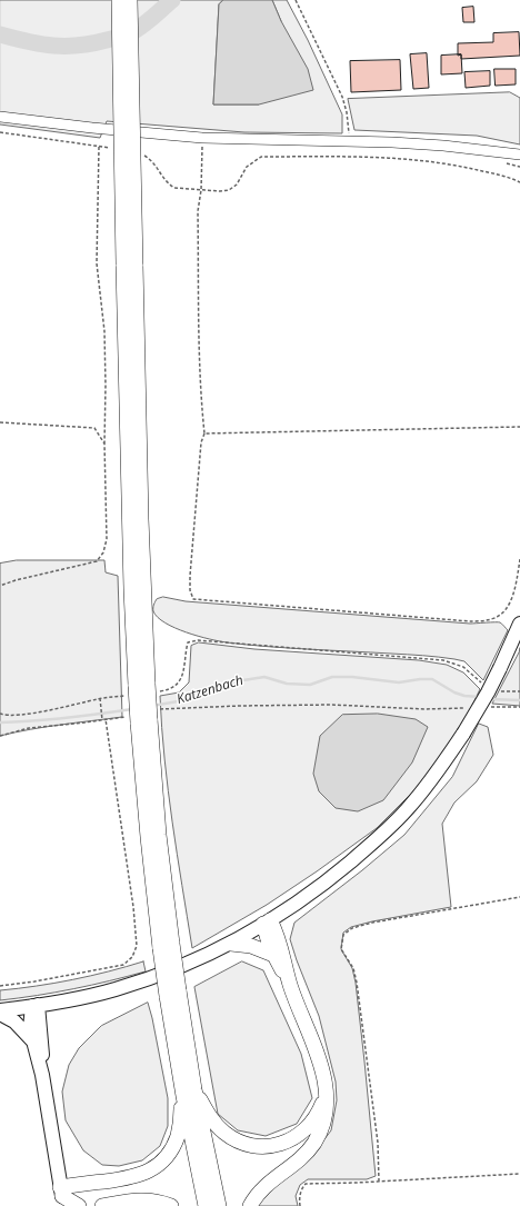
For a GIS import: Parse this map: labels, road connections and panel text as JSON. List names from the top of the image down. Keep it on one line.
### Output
{"water":["Katzenbach"]}
